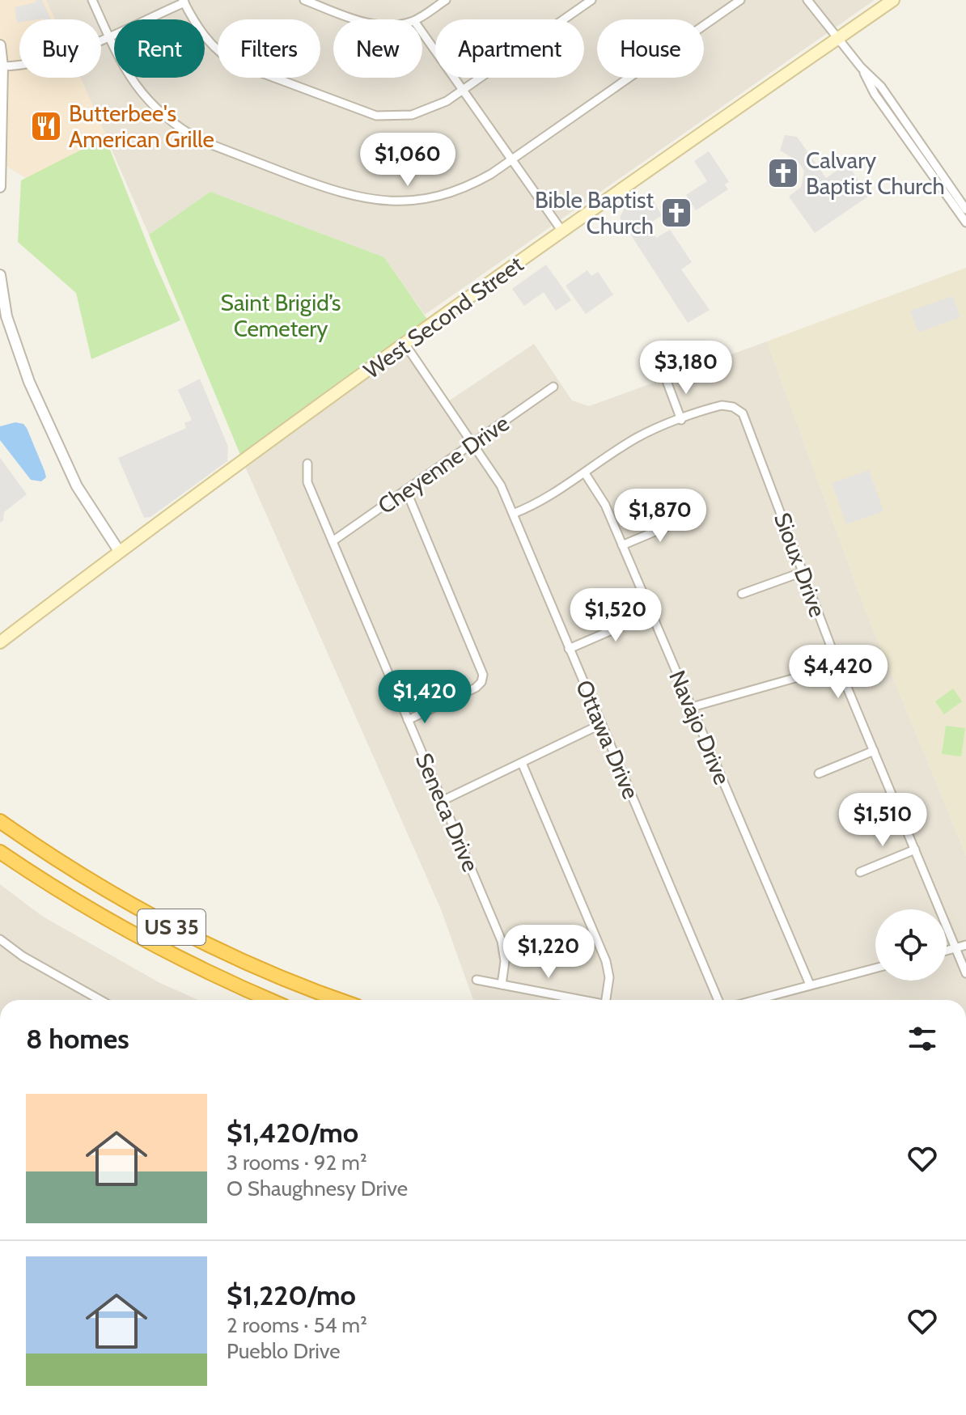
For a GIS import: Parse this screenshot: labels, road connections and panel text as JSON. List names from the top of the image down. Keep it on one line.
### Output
{"streets":{"highway":["US 35"],"main road":["West Second Street"],"street":["Cheyenne Drive","Sioux Drive","Navajo Drive","Ottawa Drive","Seneca Drive"]},"crossings":[["West Second Street","Ottawa Drive"],["Cheyenne Drive","Ottawa Drive"],["Cheyenne Drive","Seneca Drive"]],"parks":["Saint Brigid’s Cemetery"],"places":{"restaurant":["Butterbee's American Grille"],"church":["Calvary Baptist Church","Bible Baptist Church"]},"page":{"chip":["Buy","Rent","Filters","New","Apartment","House"],"price":["$1,060","$3,180","$1,870","$1,520","$4,420","$1,420","$1,510","$1,220"],"heading":"8 homes","list":[{"name":"$1,420/mo","note":"3 rooms · 92 m² · O Shaughnesy Drive"},{"name":"$1,220/mo","note":"2 rooms · 54 m² · Pueblo Drive"}]}}
